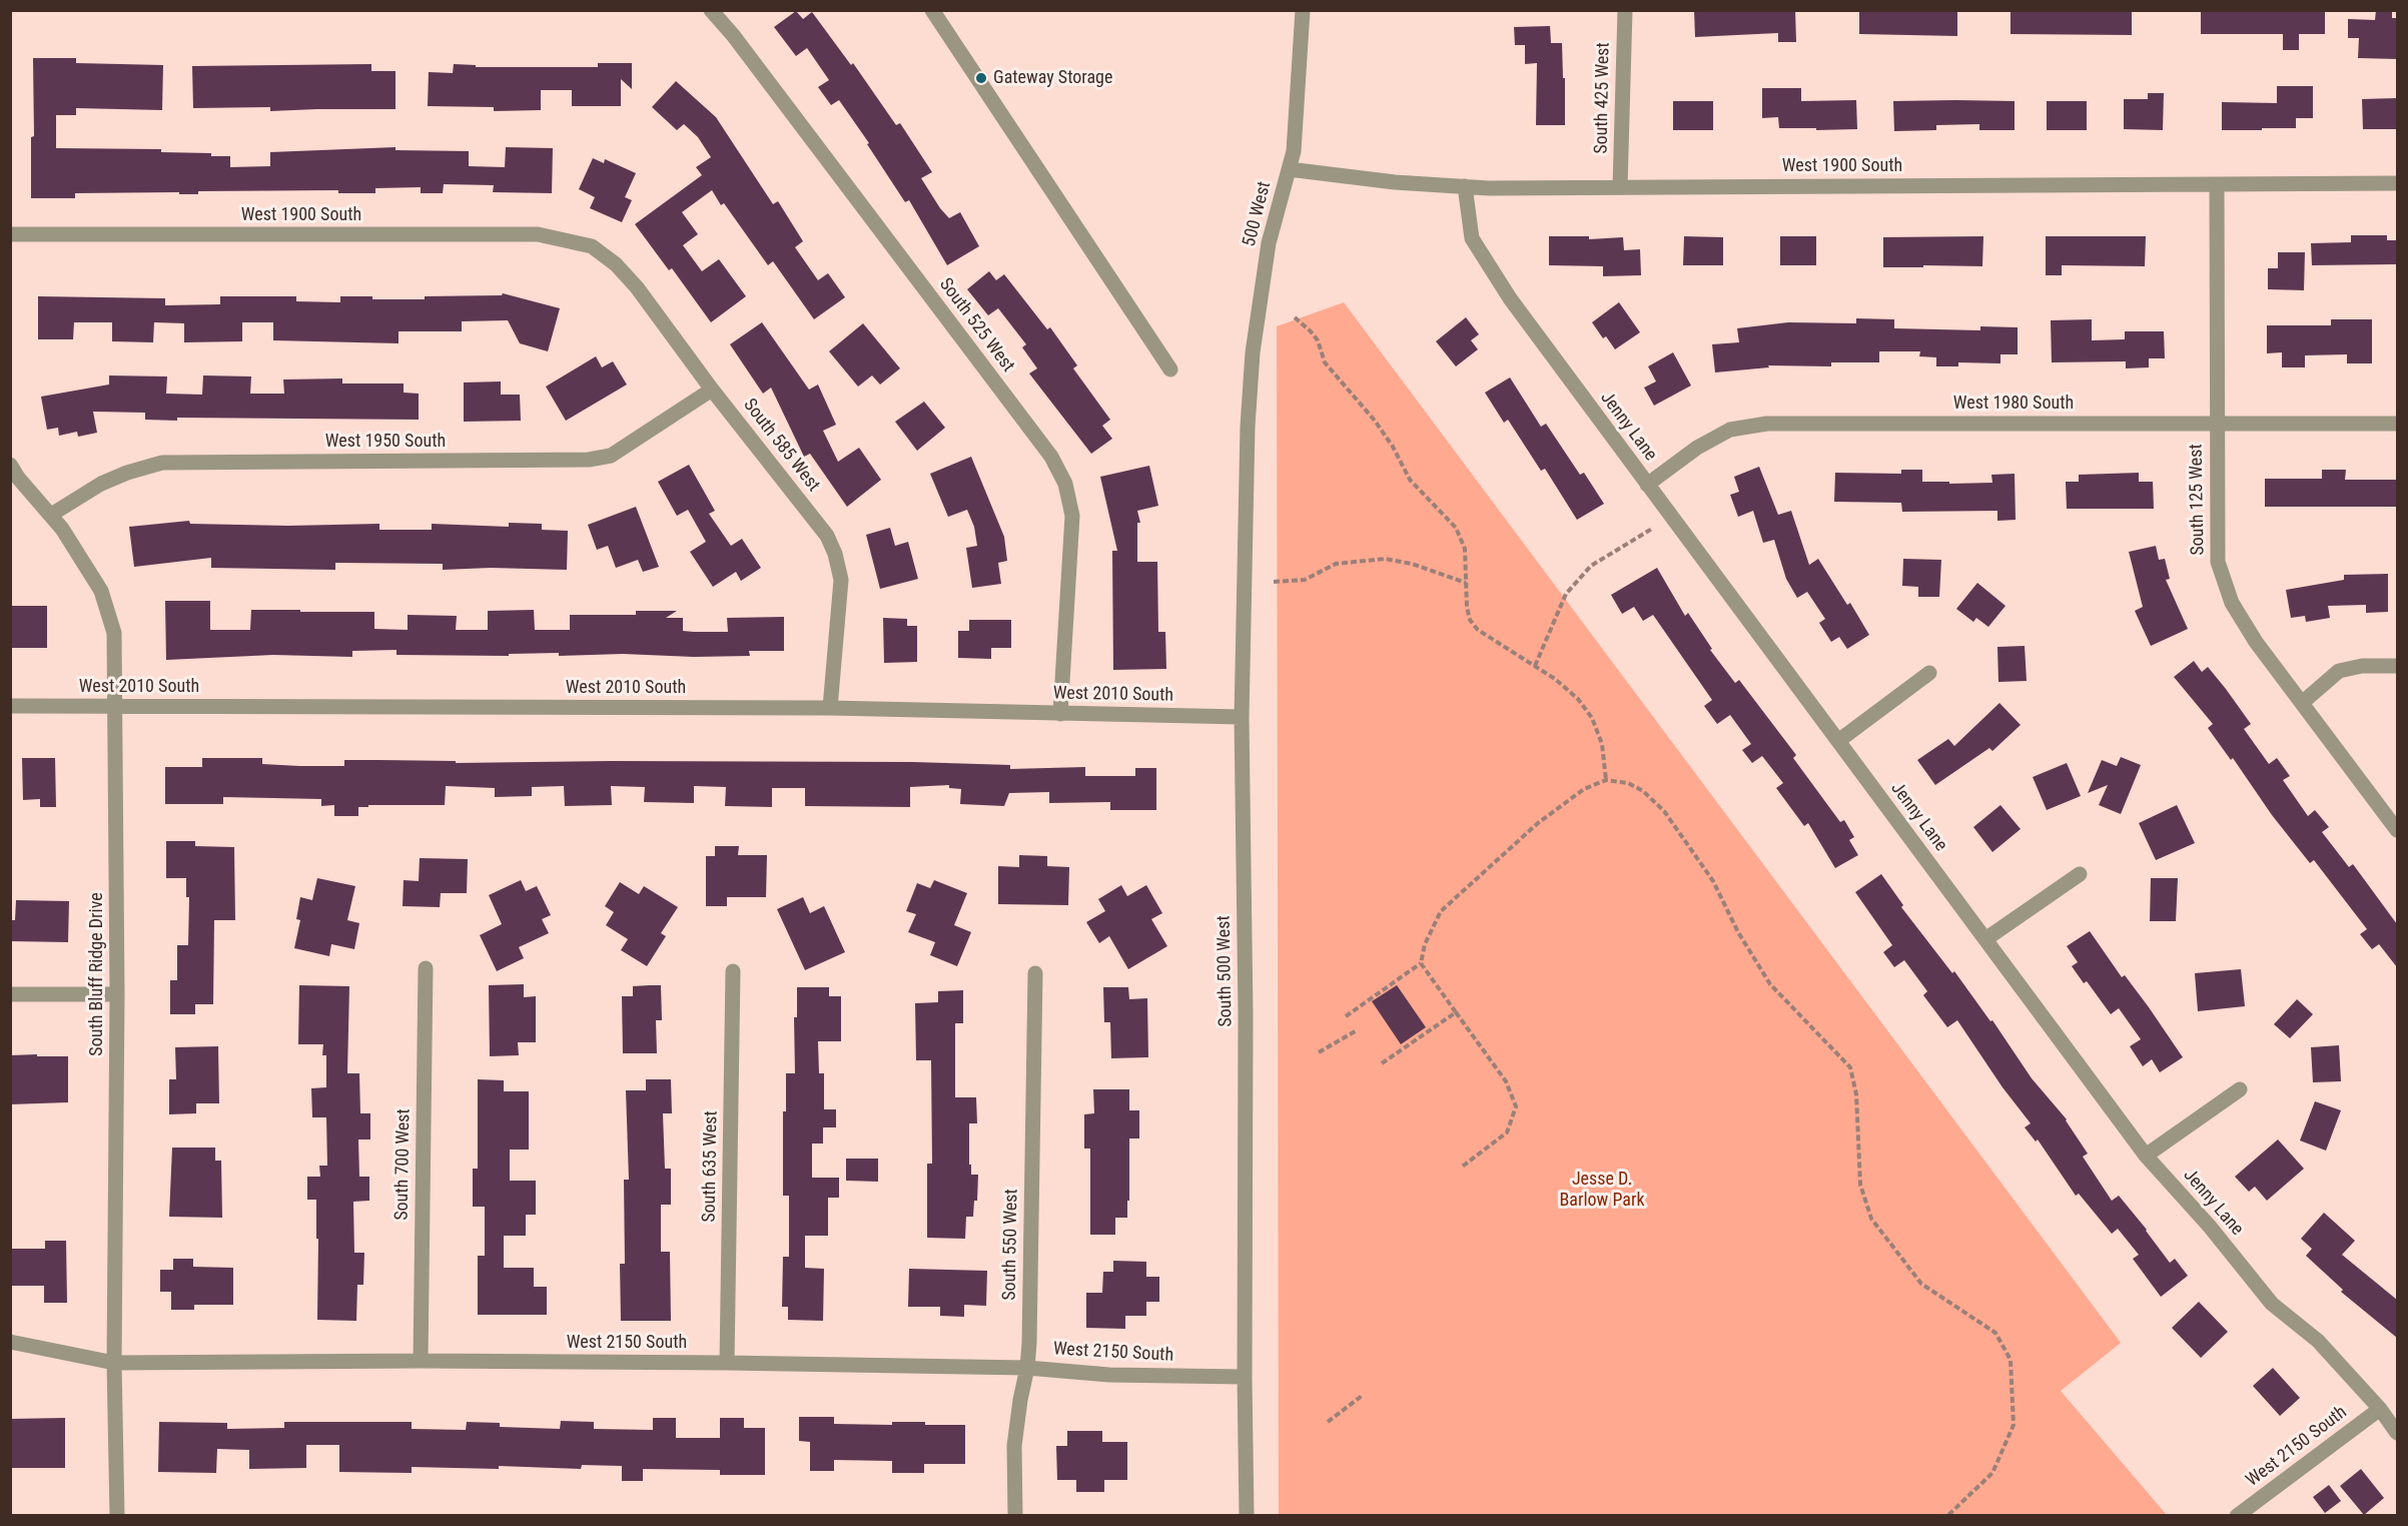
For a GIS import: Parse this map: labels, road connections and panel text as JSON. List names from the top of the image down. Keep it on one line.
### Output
{"streets":{"street":["South 425 West","West 1900 South","500 West","South 525 West","West 1980 South","Jenny Lane","West 1950 South","South 585 West","South 125 West","West 2010 South","South 500 West","South Bluff Ridge Drive","South 700 West","South 635 West","South 550 West","West 2150 South"]},"crossings":[["South 425 West","West 1900 South"],["West 1900 South","500 West"],["West 1900 South","Jenny Lane"],["West 1900 South","South 585 West"],["West 1900 South","South 125 West"],["500 West","South 500 West"],["South 525 West","West 2010 South"],["West 1980 South","Jenny Lane"],["West 1980 South","South 125 West"],["Jenny Lane","West 2150 South"],["West 1950 South","South 585 West"],["West 1950 South","South Bluff Ridge Drive"],["South 585 West","West 2010 South"],["West 2010 South","South 500 West"],["West 2010 South","South Bluff Ridge Drive"],["South 500 West","West 2150 South"],["South Bluff Ridge Drive","West 2150 South"],["South 700 West","West 2150 South"],["South 635 West","West 2150 South"],["South 550 West","West 2150 South"]],"parks":["Jesse D. Barlow Park"],"places":["Gateway Storage"]}
